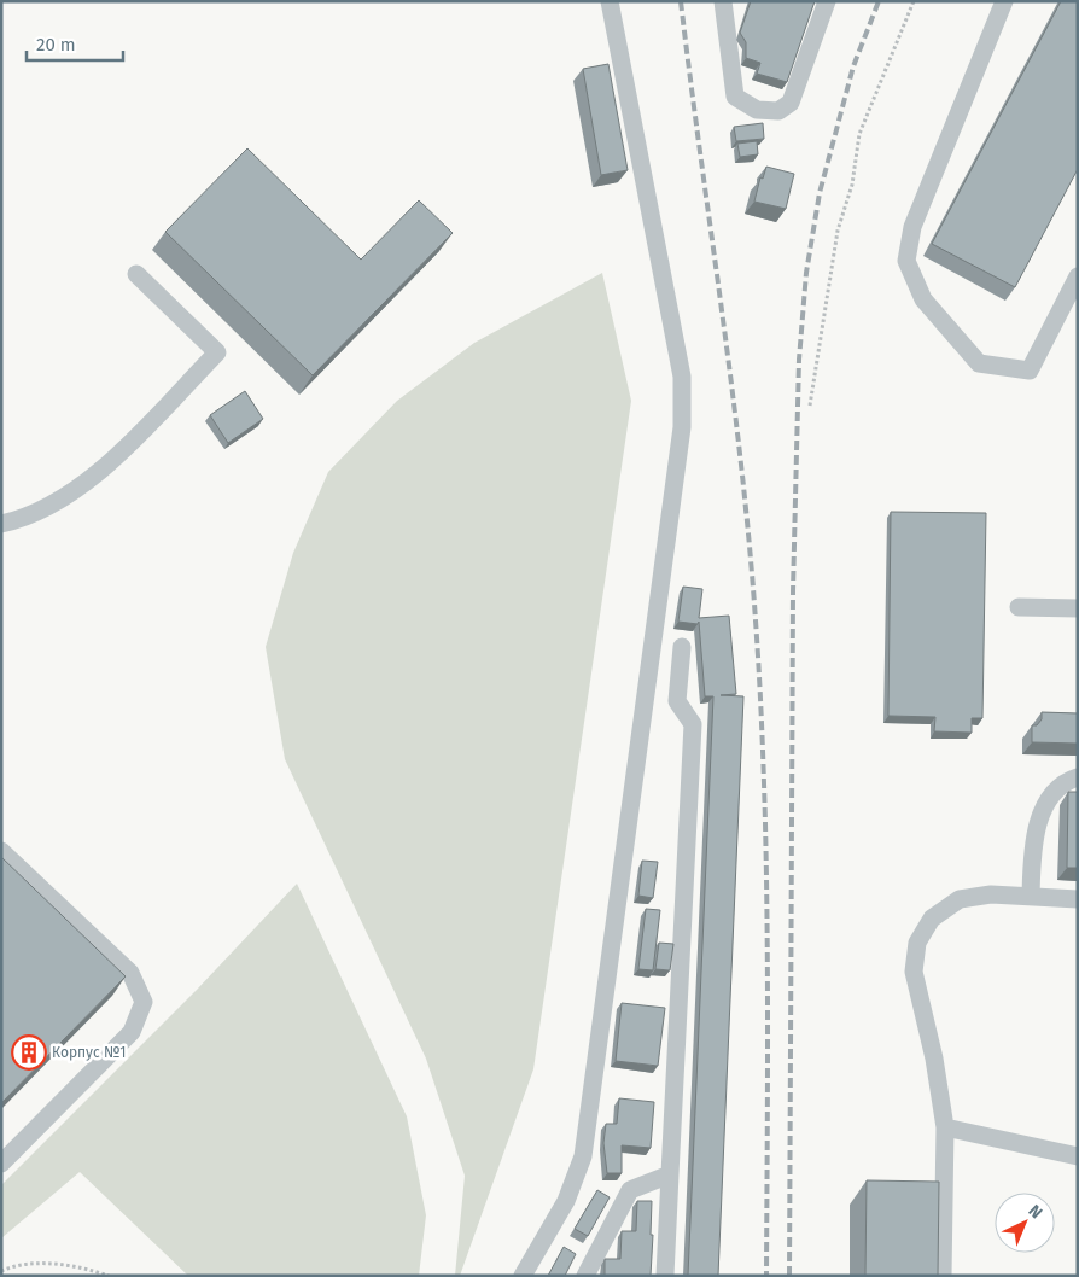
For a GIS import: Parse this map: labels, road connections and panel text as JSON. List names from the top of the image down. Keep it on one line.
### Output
{"places":{"building":["Корпус №1"]},"scale_bar":"20 m","north":"top right"}
